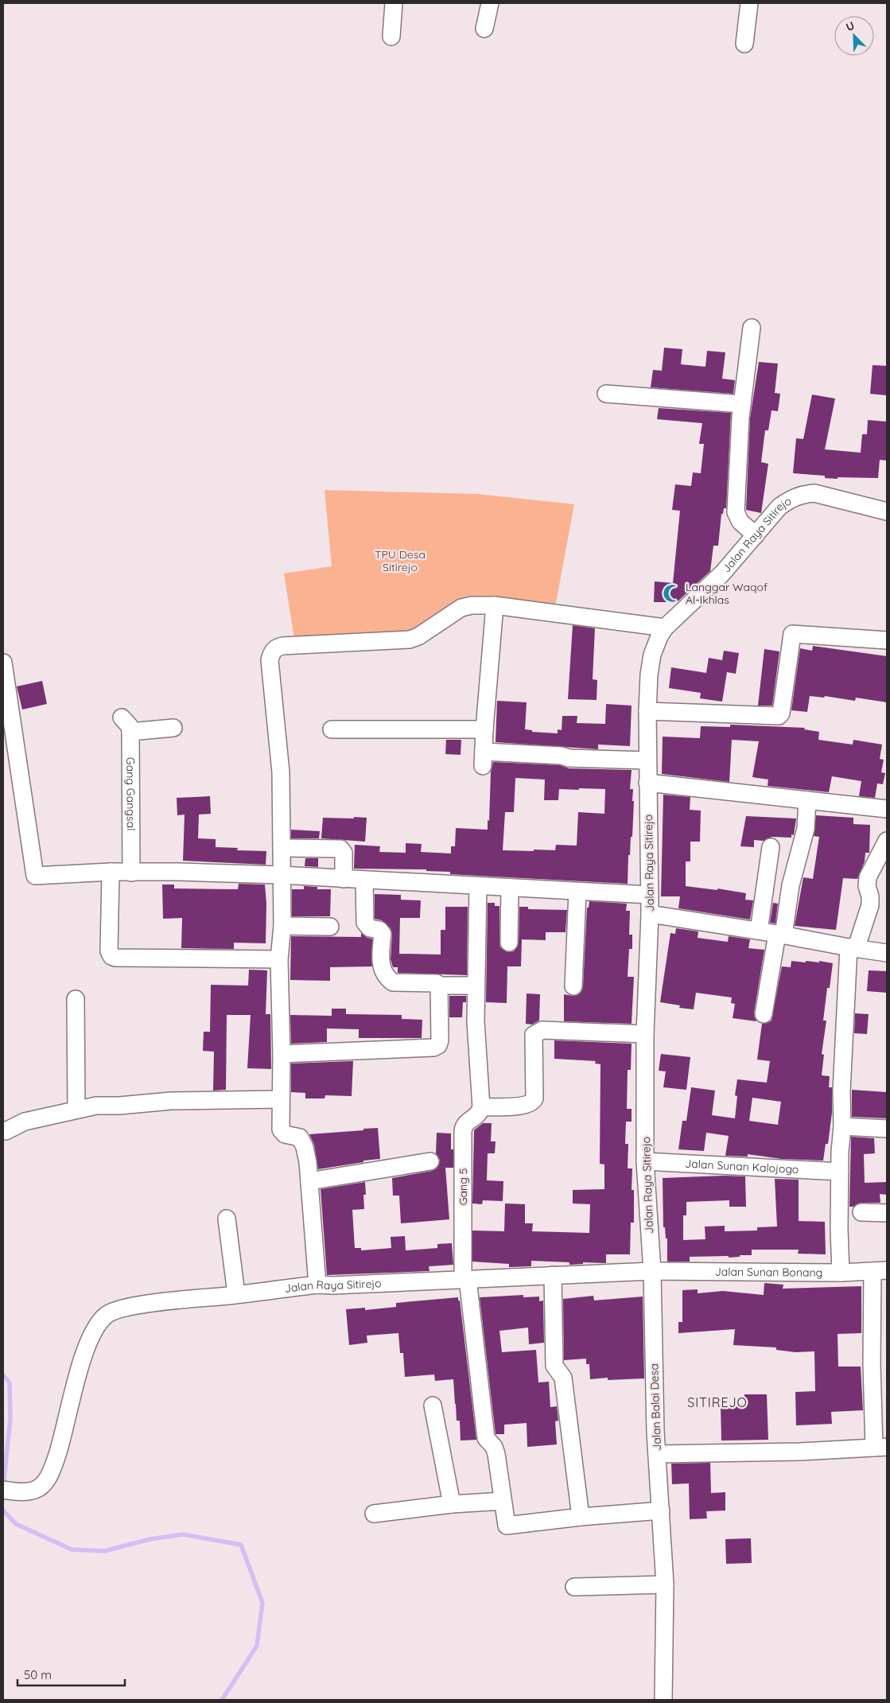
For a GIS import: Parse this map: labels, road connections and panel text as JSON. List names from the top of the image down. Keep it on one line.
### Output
{"streets":{"street":["Jalan Raya Sitirejo","Gang Gangsal","Jalan Sunan Kalojogo","Gang 5","Jalan Sunan Bonang","Jalan Balai Desa"]},"crossings":[["Jalan Raya Sitirejo","Jalan Sunan Kalojogo"],["Jalan Raya Sitirejo","Gang 5"],["Jalan Raya Sitirejo","Jalan Sunan Bonang"],["Jalan Raya Sitirejo","Jalan Balai Desa"],["Jalan Sunan Bonang","Jalan Balai Desa"]],"districts":["SITIREJO"],"parks":["TPU Desa Sitirejo"],"places":{"mosque":["Langgar Waqof Al-Ikhlas"]},"scale_bar":"50 m","north":"top left"}
